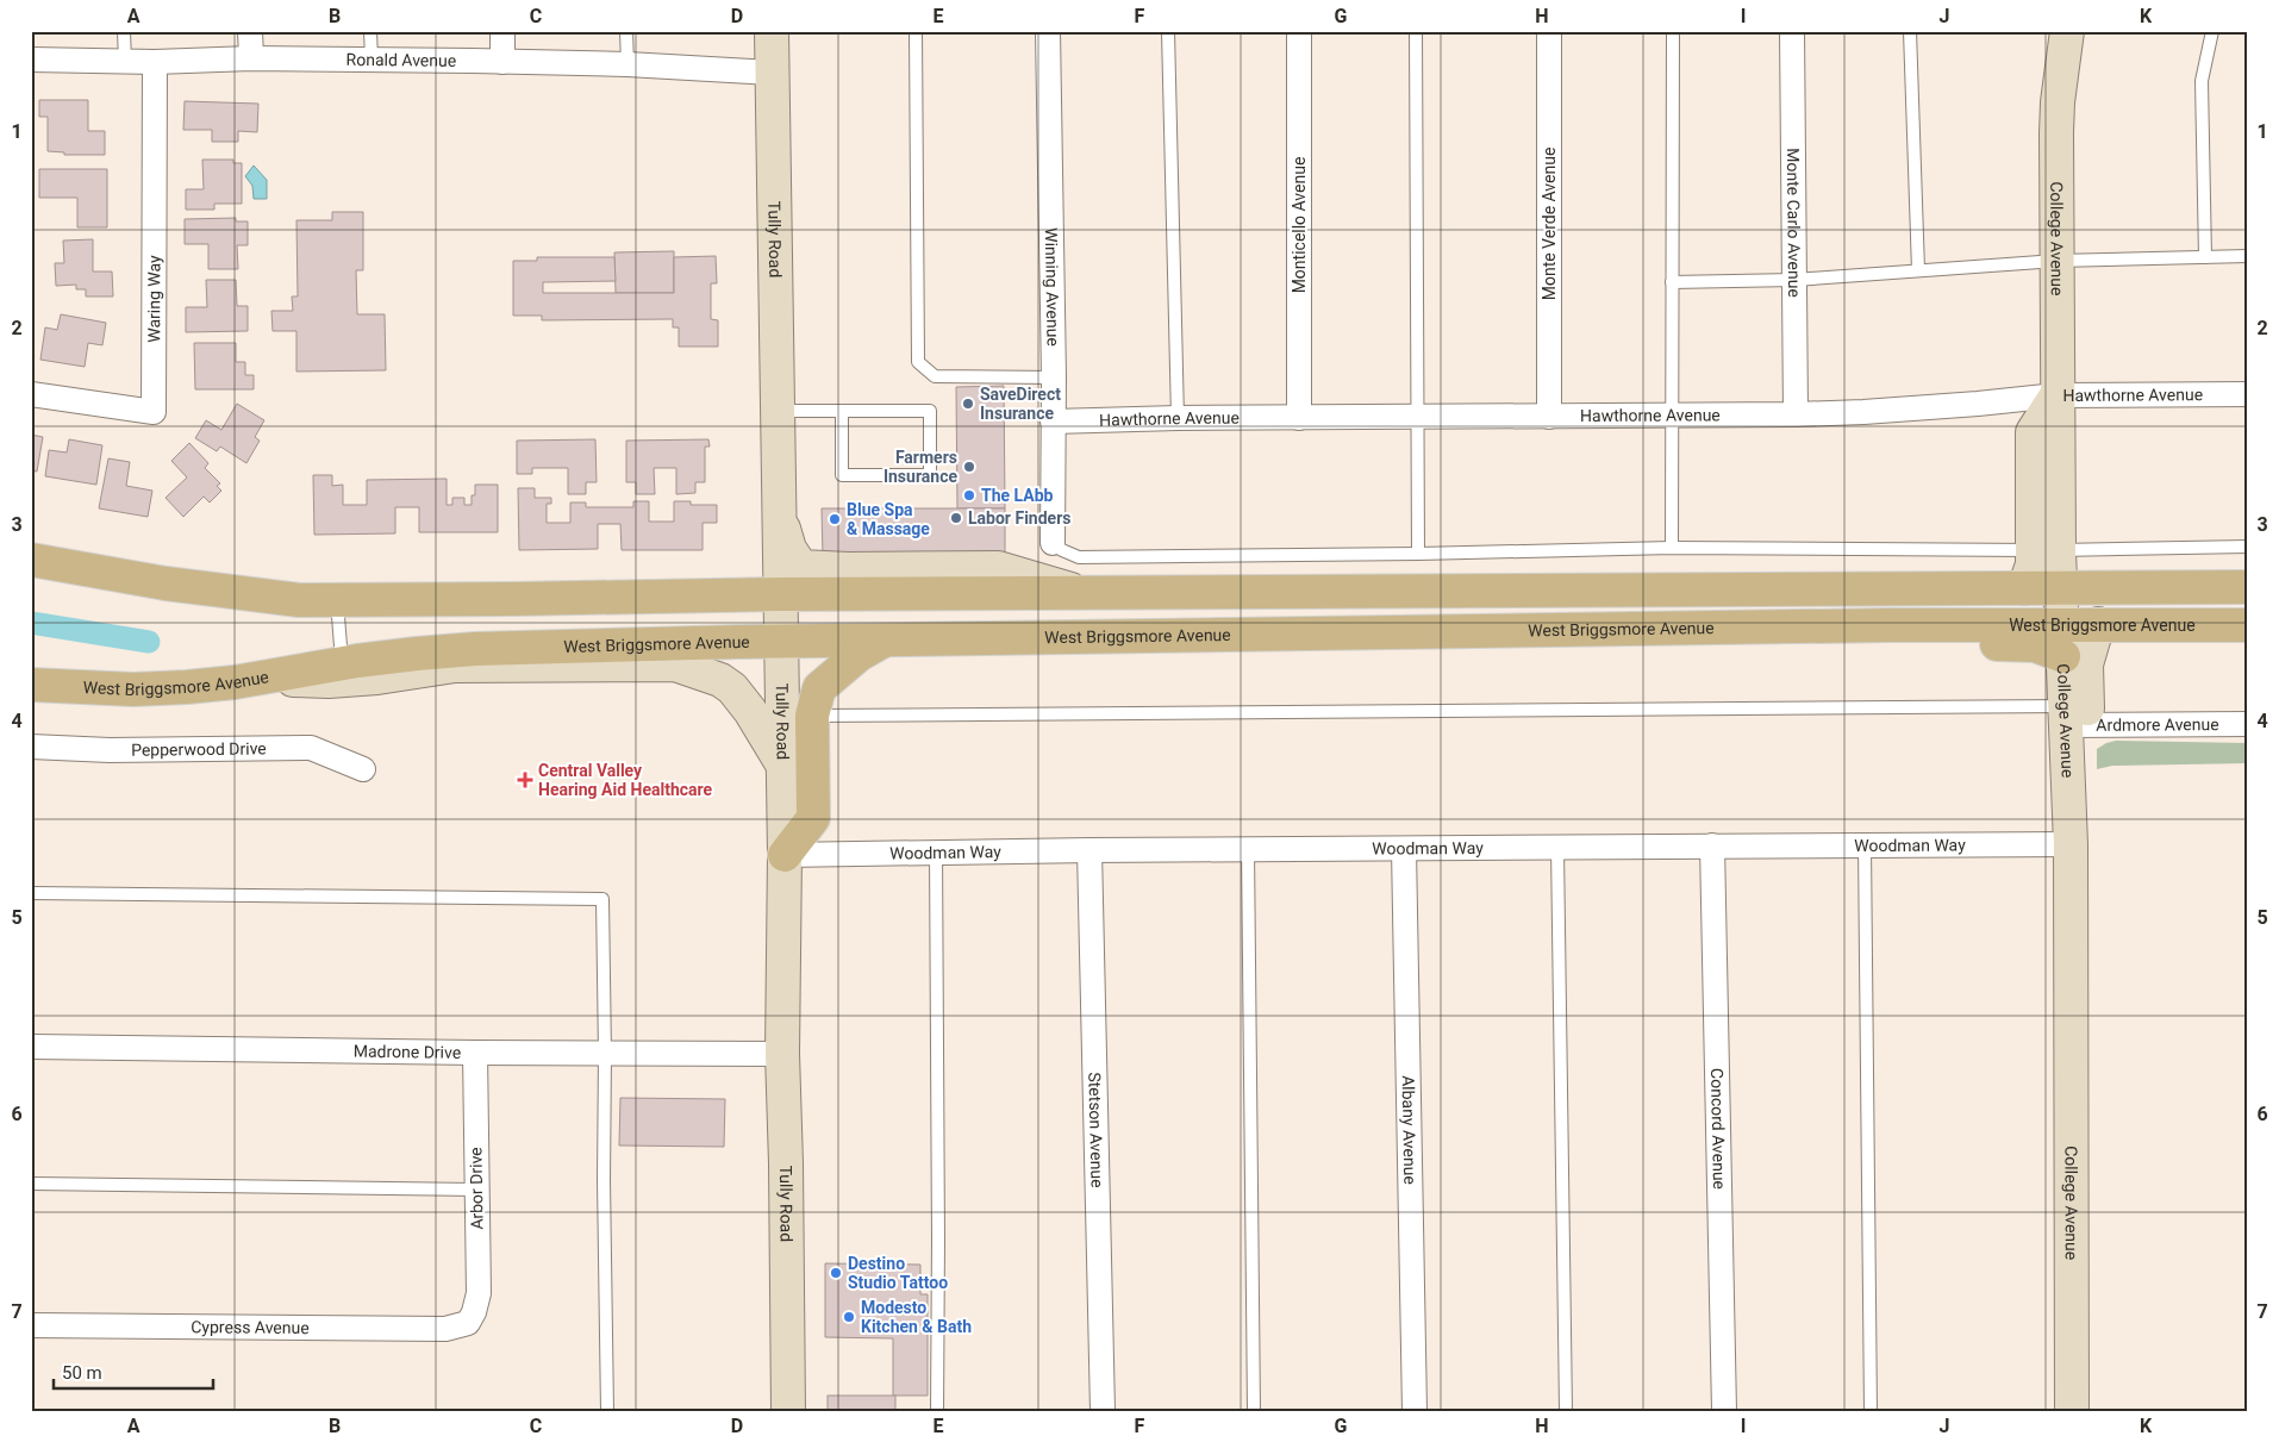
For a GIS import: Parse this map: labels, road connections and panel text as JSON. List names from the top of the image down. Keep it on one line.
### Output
{"streets":{"main road":["College Avenue","Tully Road","West Briggsmore Avenue"],"street":["Ronald Avenue","Monte Carlo Avenue","Monte Verde Avenue","Monticello Avenue","Winning Avenue","Waring Way","Hawthorne Avenue","Ardmore Avenue","Pepperwood Drive","Woodman Way","Madrone Drive","Concord Avenue","Stetson Avenue","Albany Avenue","Arbor Drive","Cypress Avenue"]},"crossings":[["Ronald Avenue","Tully Road"],["Ronald Avenue","Waring Way"],["Monte Carlo Avenue","Hawthorne Avenue"],["Monte Verde Avenue","Hawthorne Avenue"],["Monticello Avenue","Hawthorne Avenue"],["College Avenue","Hawthorne Avenue"],["College Avenue","West Briggsmore Avenue"],["College Avenue","Ardmore Avenue"],["College Avenue","Woodman Way"],["Tully Road","West Briggsmore Avenue"],["Tully Road","Woodman Way"],["Tully Road","Madrone Drive"],["Winning Avenue","Hawthorne Avenue"],["Woodman Way","Concord Avenue"],["Woodman Way","Stetson Avenue"],["Woodman Way","Albany Avenue"],["Madrone Drive","Arbor Drive"],["Arbor Drive","Cypress Avenue"]],"places":{"other":["SaveDirect Insurance","Farmers Insurance","The LAbb","Labor Finders","Blue Spa & Massage","Destino Studio Tattoo","Modesto Kitchen & Bath"],"health":["Central Valley Hearing Aid Healthcare"]},"scale_bar":"50 m","grid":{"columns":["A","B","C","D","E","F","G","H","I","J","K"],"rows":["1","2","3","4","5","6","7"]}}
